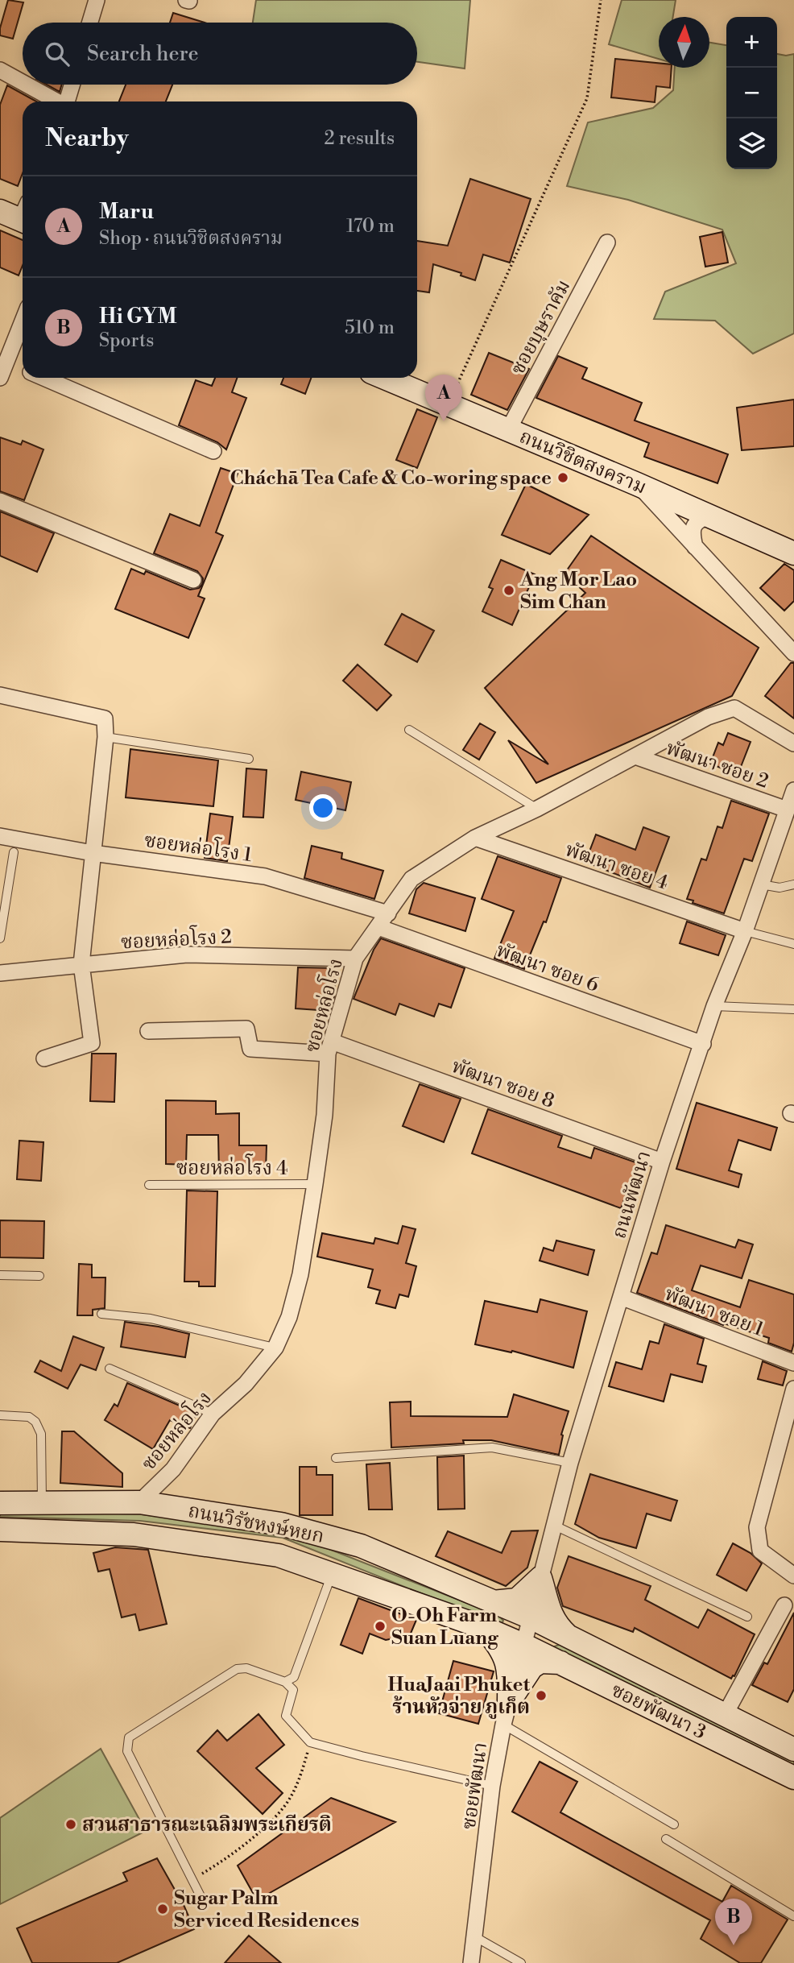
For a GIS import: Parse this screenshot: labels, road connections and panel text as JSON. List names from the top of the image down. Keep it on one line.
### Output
{"streets":{"main road":["ถนนวิชิตสงคราม","ถนนวิรัชหงษ์หยก","ซอยพัฒนา 3"],"street":["ซอยบุษราคัม","พัฒนา ซอย 2","ซอยหล่อโรง 1","พัฒนา ซอย 4","ซอยหล่อโรง 2","พัฒนา ซอย 6","ซอยหล่อโรง","พัฒนา ซอย 8","ถนนพัฒนา","พัฒนา ซอย 1","ซอยพัฒนา"],"lane":["ซอยหล่อโรง 4"]},"crossings":[["ซอยบุษราคัม","ถนนวิชิตสงคราม"],["พัฒนา ซอย 2","ซอยหล่อโรง"],["พัฒนา ซอย 2","ถนนพัฒนา"],["ซอยหล่อโรง 1","ซอยหล่อโรง"],["พัฒนา ซอย 4","ซอยหล่อโรง"],["พัฒนา ซอย 4","ถนนพัฒนา"],["ซอยหล่อโรง 2","ซอยหล่อโรง"],["พัฒนา ซอย 6","ซอยหล่อโรง"],["พัฒนา ซอย 6","ถนนพัฒนา"],["ซอยหล่อโรง","พัฒนา ซอย 8"],["ซอยหล่อโรง","ซอยหล่อโรง 4"],["ซอยหล่อโรง","ถนนวิรัชหงษ์หยก"],["พัฒนา ซอย 8","ถนนพัฒนา"],["ถนนพัฒนา","พัฒนา ซอย 1"],["ถนนพัฒนา","ถนนวิรัชหงษ์หยก"],["ถนนพัฒนา","ซอยพัฒนา 3"],["ถนนพัฒนา","ซอยพัฒนา"],["ถนนวิรัชหงษ์หยก","ซอยพัฒนา 3"],["ถนนวิรัชหงษ์หยก","ซอยพัฒนา"],["ซอยพัฒนา 3","ซอยพัฒนา"]],"places":["Cháchā Tea Cafe & Co-woring space","Ang Mor Lao Sim Chan","O-Oh Farm Suan Luang","HuaJaai Phuket ร้านหัวจ่าย ภูเก็ต","สวนสาธารณะเฉลิมพระเกียรติ","Sugar Palm Serviced Residences"],"north":"top","page":{"map_buttons":["+","−"],"search":"Search here","heading":["Nearby","2 results"],"list":[{"mark":"A","name":"Maru","note":"Shop · ถนนวิชิตสงคราม","value":"170 m"},{"mark":"B","name":"Hi GYM","note":"Sports","value":"510 m"}],"pins":["A","B"]}}
